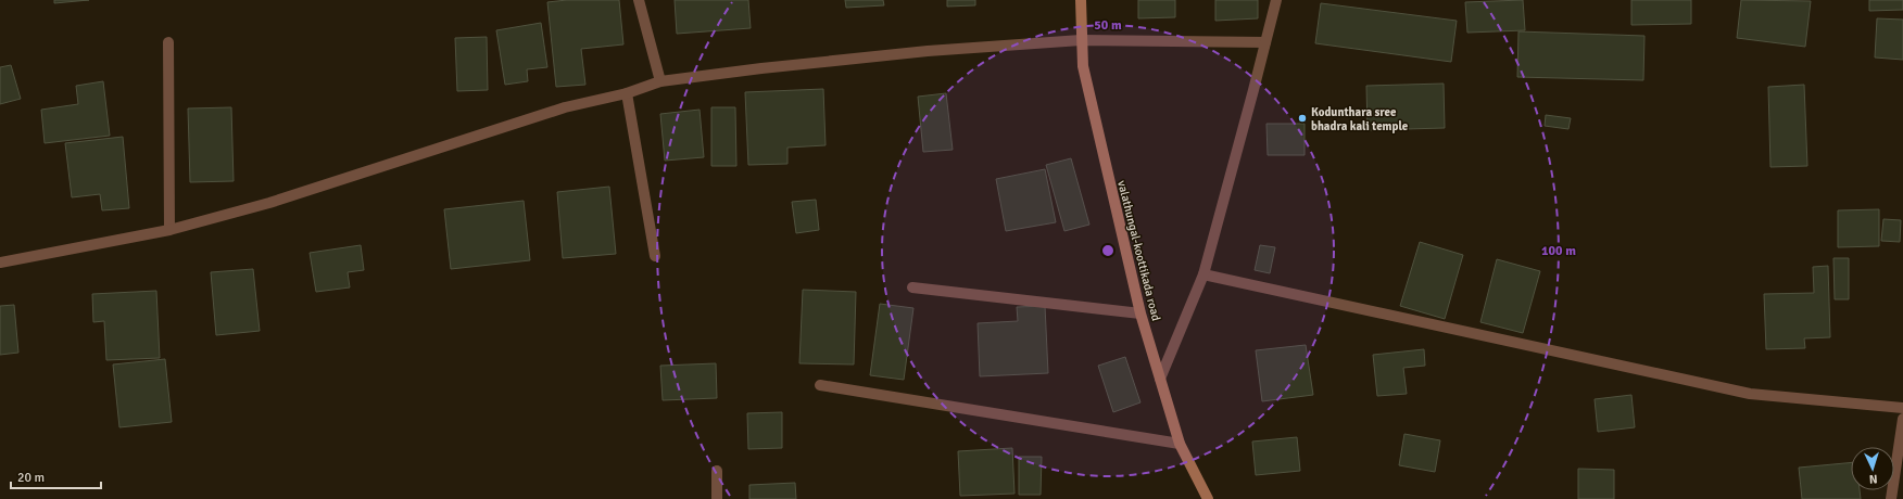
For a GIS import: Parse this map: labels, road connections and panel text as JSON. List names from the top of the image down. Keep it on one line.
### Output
{"streets":{"street":["valathungal-koottikada road"]},"places":["Kodunthara sree bhadra kali temple"],"scale_bar":"20 m","north":"bottom","rings":["50 m","100 m"]}
